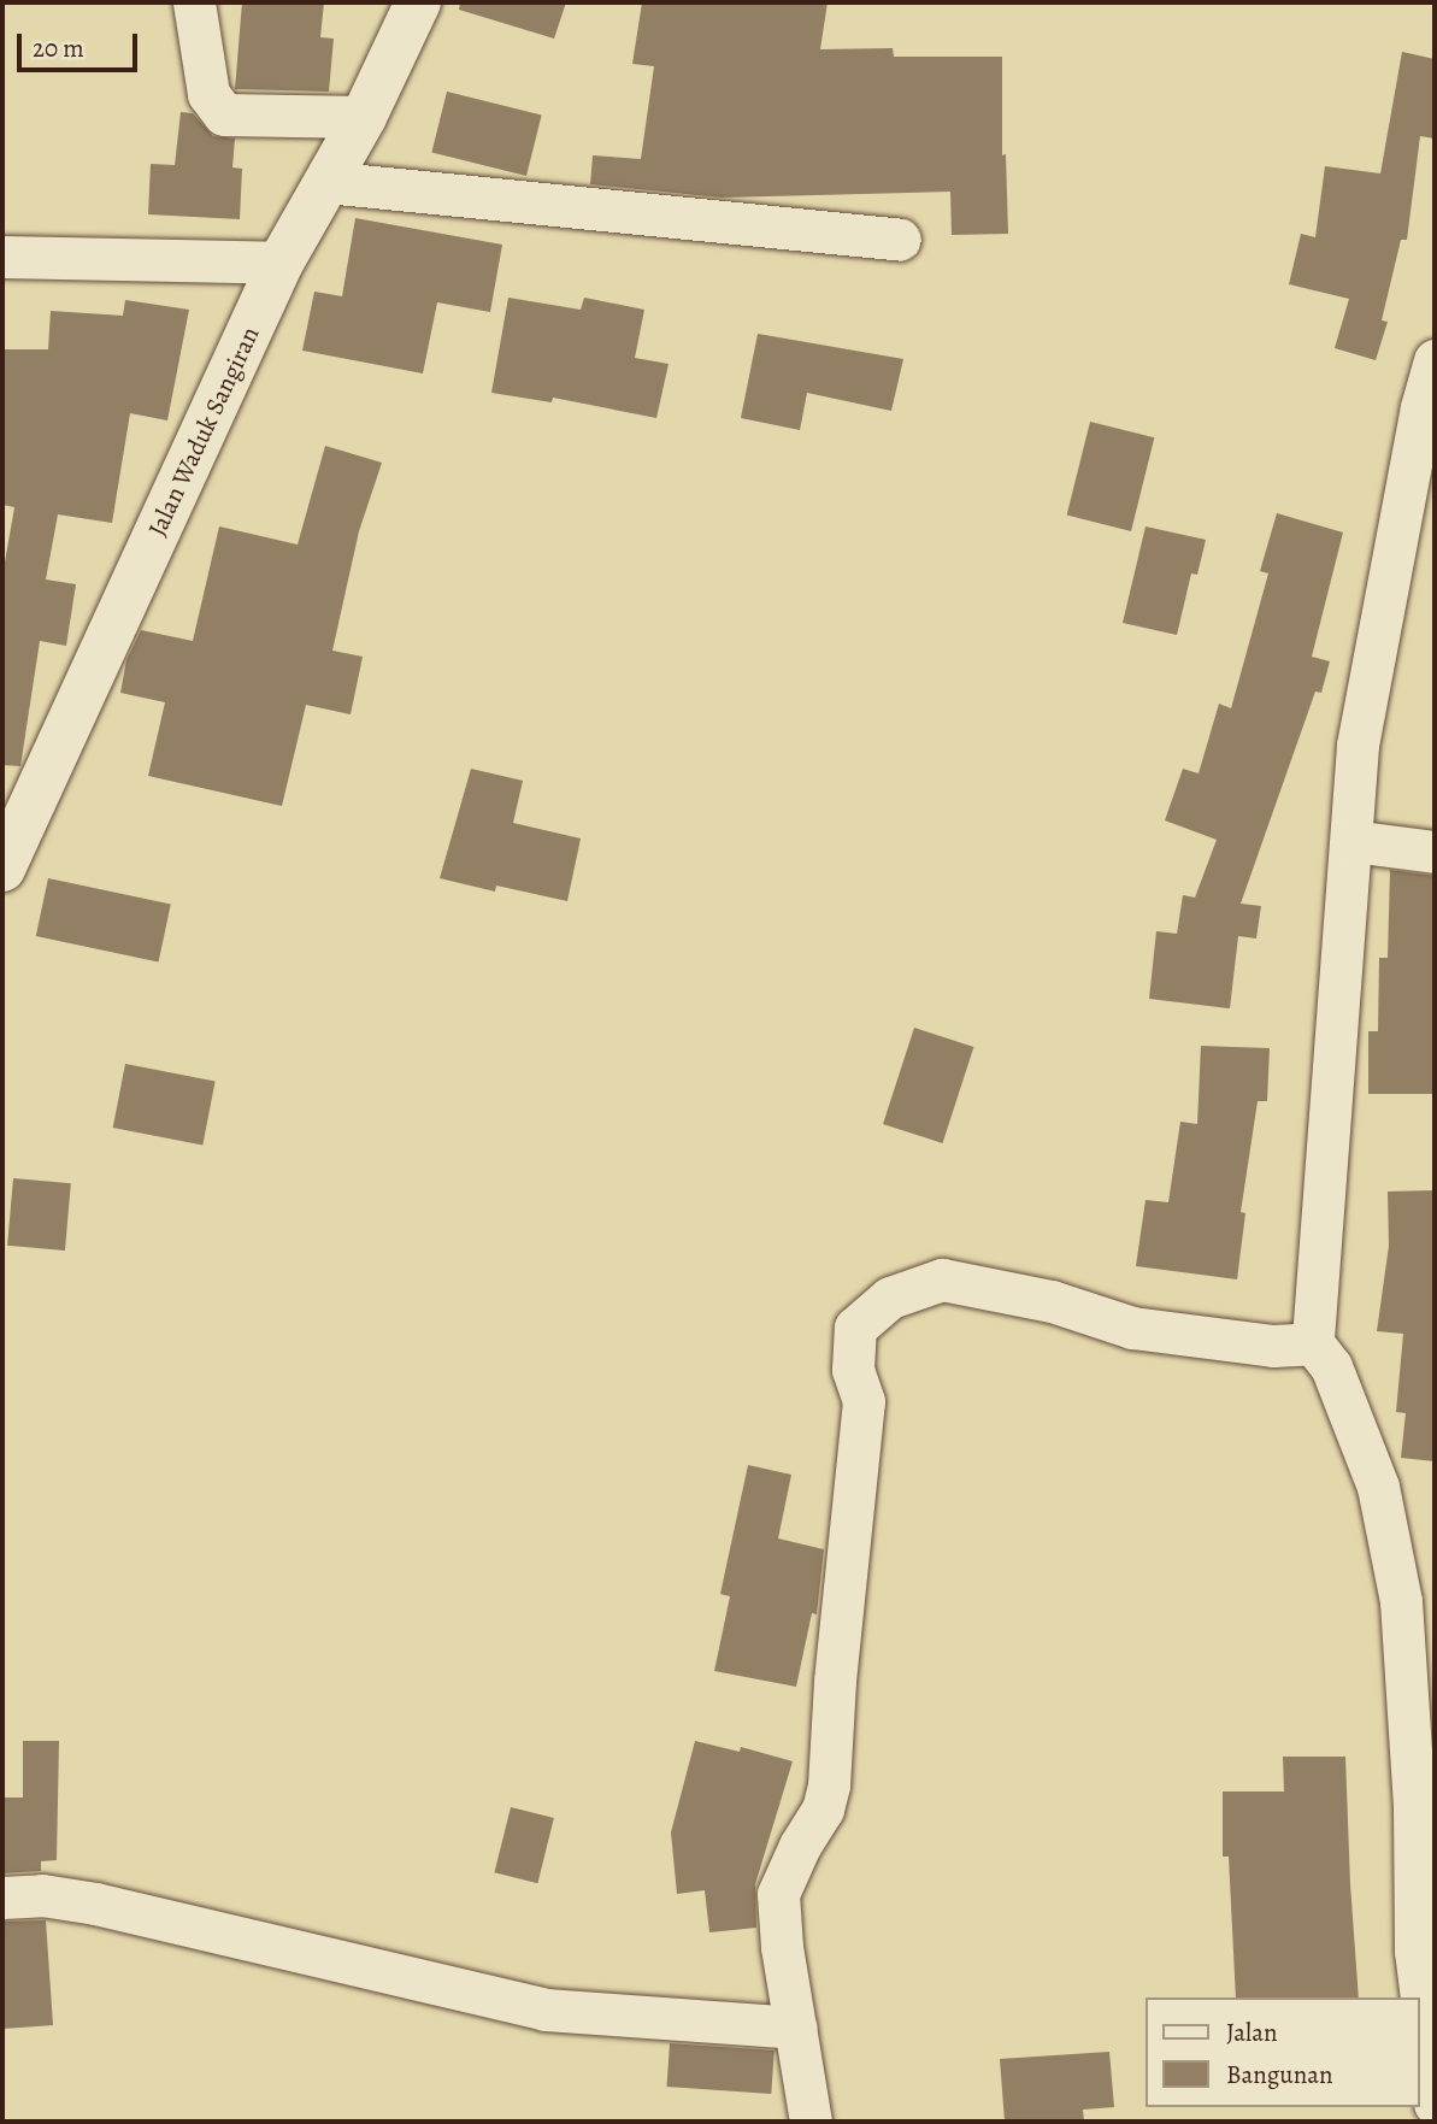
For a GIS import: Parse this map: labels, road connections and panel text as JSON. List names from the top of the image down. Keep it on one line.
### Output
{"streets":{"street":["Jalan Waduk Sangiran"]},"legend":["Jalan","Bangunan"],"scale_bar":"20 m"}
